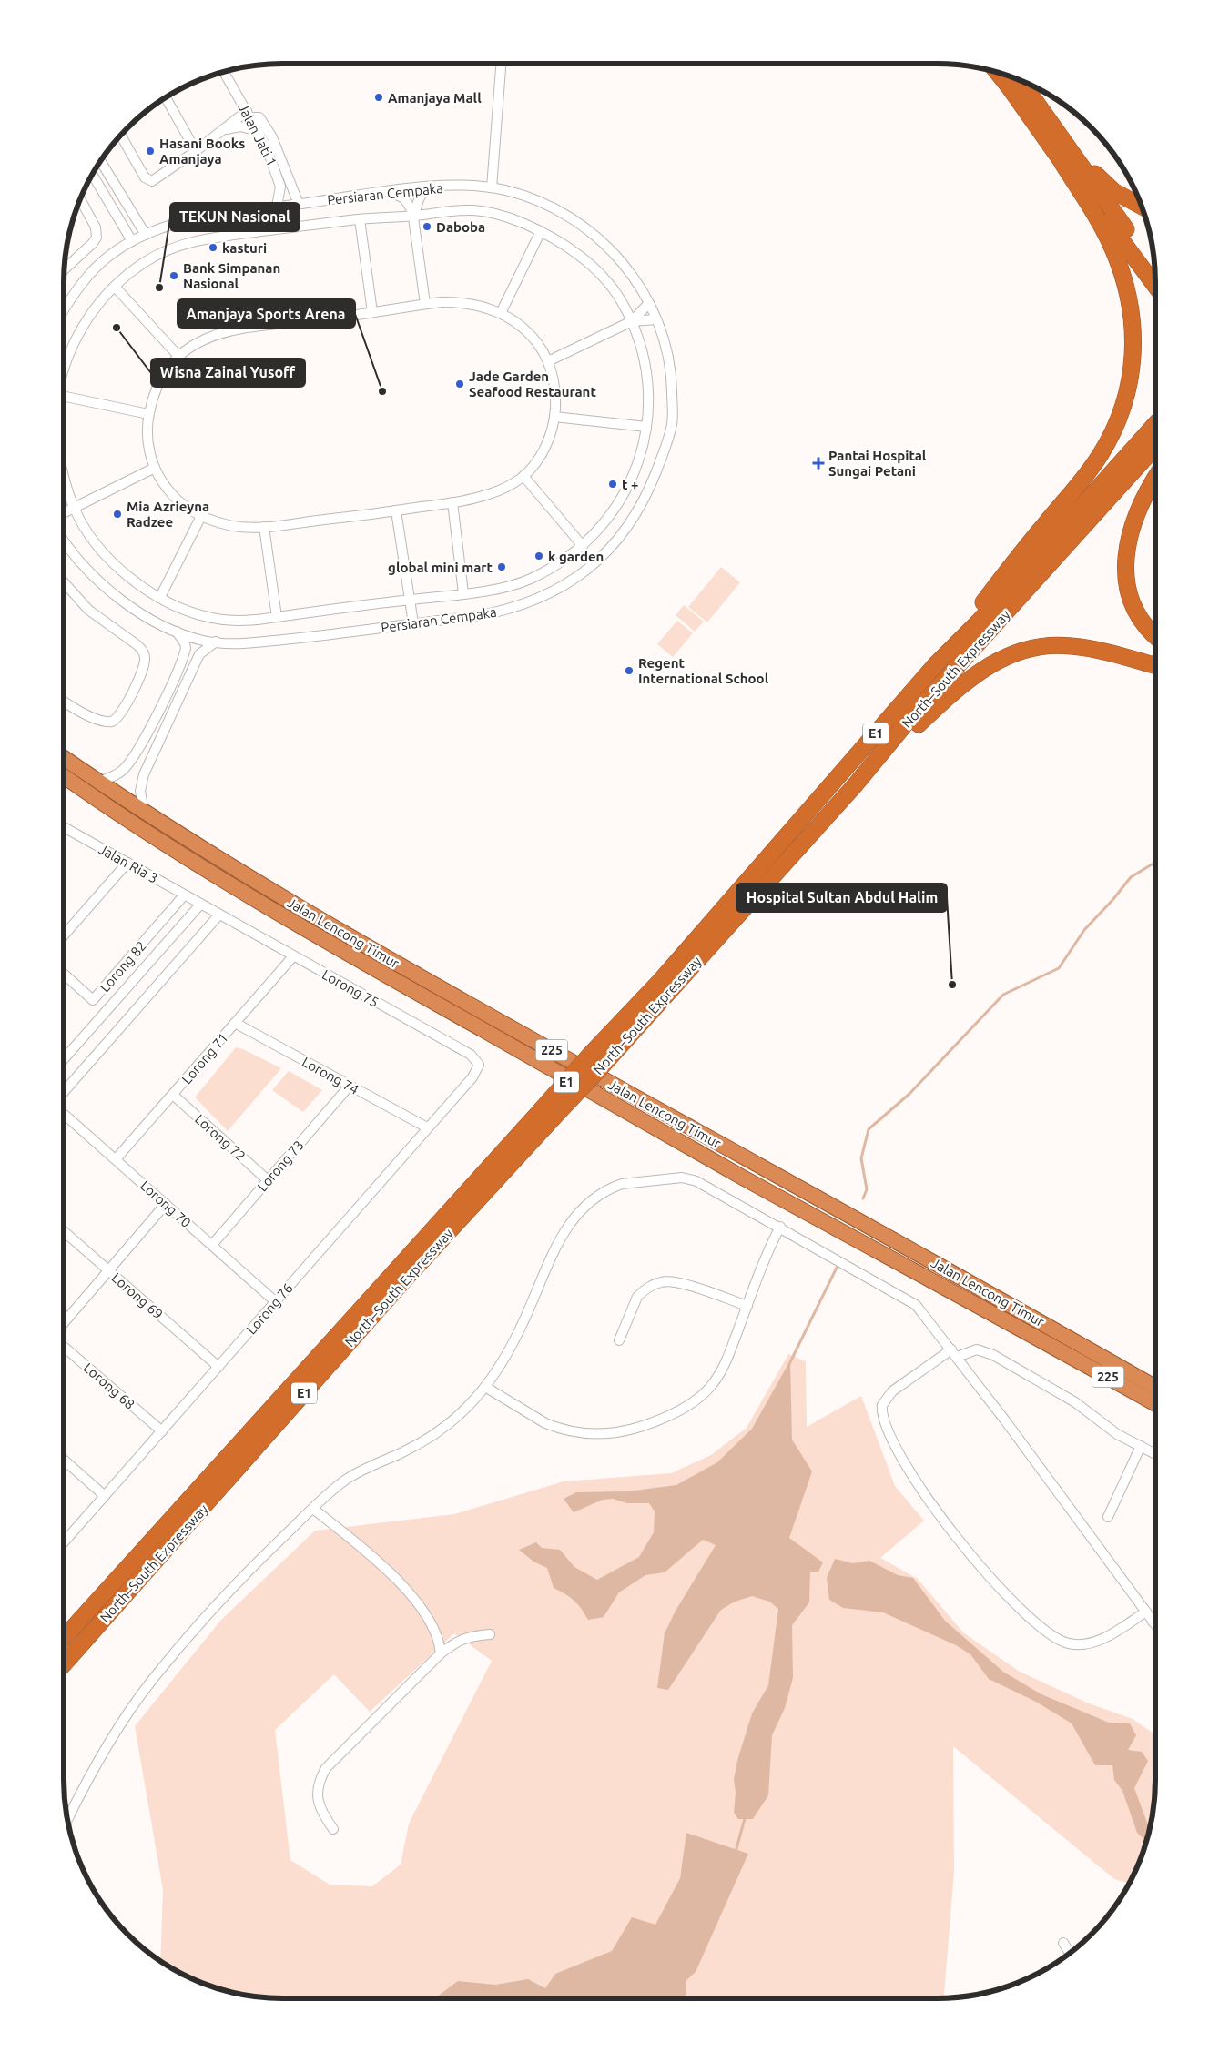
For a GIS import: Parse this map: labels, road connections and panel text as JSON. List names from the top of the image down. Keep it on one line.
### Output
{"streets":{"highway":["North–South Expressway","E1","Jalan Lencong Timur","225"],"street":["Jalan Jati 1","Persiaran Cempaka","Jalan Ria 3","Lorong 82","Lorong 75","Lorong 71","Lorong 74","Lorong 72","Lorong 73","Lorong 70","Lorong 69","Lorong 76","Lorong 68"]},"crossings":[["Jalan Jati 1","Persiaran Cempaka"],["Jalan Ria 3","Lorong 82"],["Jalan Ria 3","Lorong 75"],["Lorong 75","Lorong 71"],["Lorong 75","Lorong 76"],["Lorong 71","Lorong 74"],["Lorong 71","Lorong 72"],["Lorong 71","Lorong 70"],["Lorong 74","Lorong 73"],["Lorong 74","Lorong 76"],["Lorong 72","Lorong 73"],["Lorong 73","Lorong 70"],["Lorong 70","Lorong 76"],["Lorong 69","Lorong 76"],["Lorong 76","Lorong 68"]],"places":{"other":["Amanjaya Mall","Hasani Books Amanjaya","Daboba","kasturi","Bank Simpanan Nasional","TEKUN Nasional","Wisna Zainal Yusoff","Jade Garden Seafood Restaurant","Amanjaya Sports Arena","t +","Mia Azrieyna Radzee","k garden","global mini mart","Regent International School","Hospital Sultan Abdul Halim"],"health":["Pantai Hospital Sungai Petani"]}}
